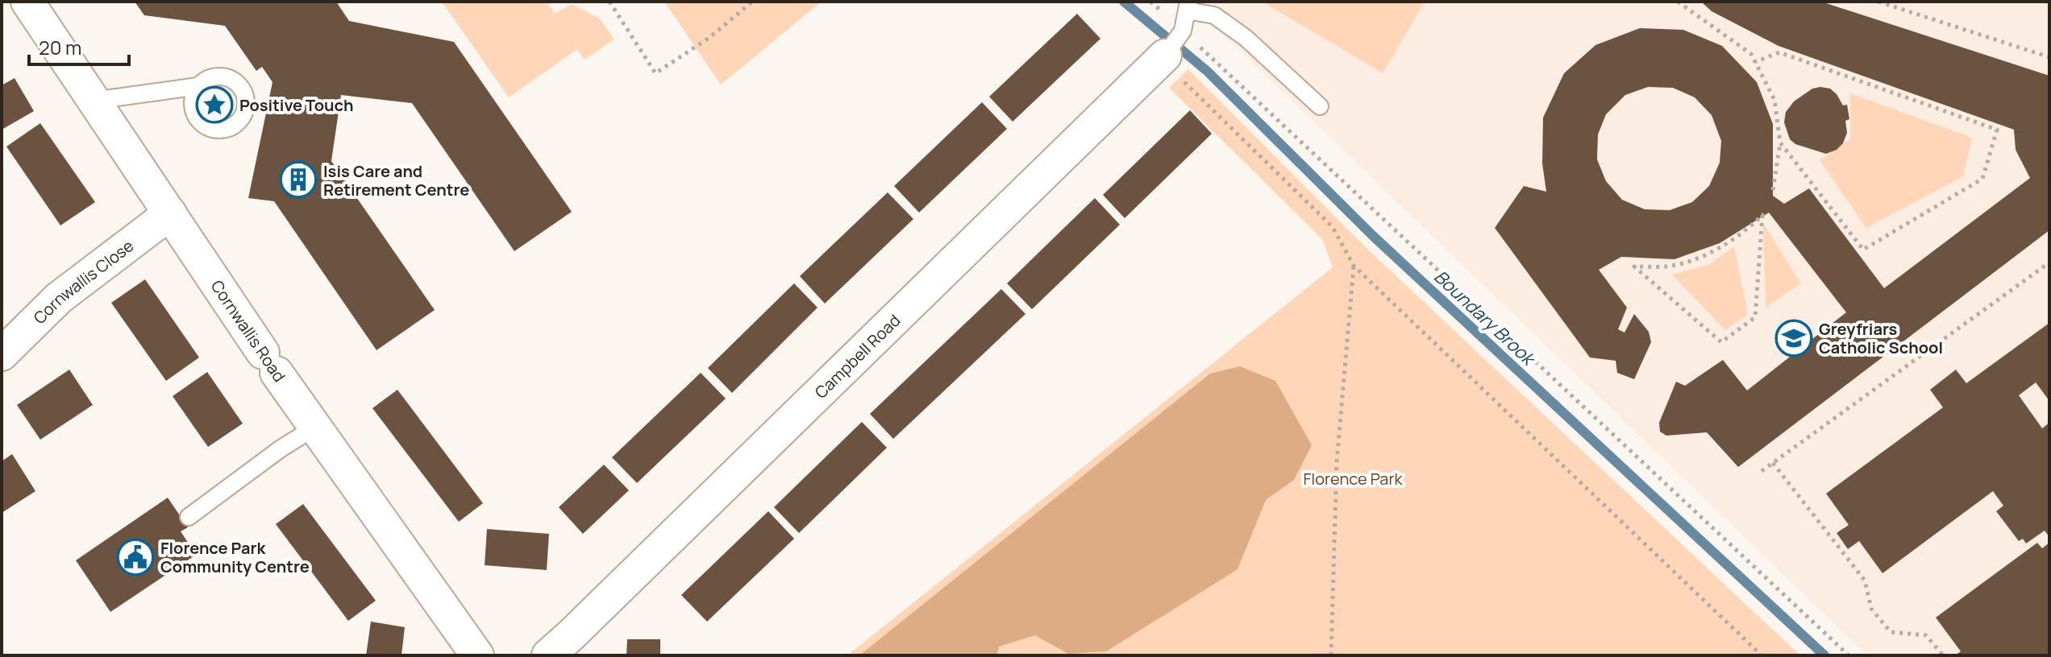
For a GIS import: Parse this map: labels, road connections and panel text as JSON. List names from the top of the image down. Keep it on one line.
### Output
{"streets":{"street":["Cornwallis Close","Cornwallis Road","Campbell Road"]},"crossings":[["Cornwallis Close","Cornwallis Road"]],"water":["Boundary Brook"],"parks":["Florence Park"],"places":{"place":["Positive Touch"],"building":["Isis Care and Retirement Centre"],"school or university":["Greyfriars Catholic School"],"public building":["Florence Park Community Centre"]},"scale_bar":"20 m"}
